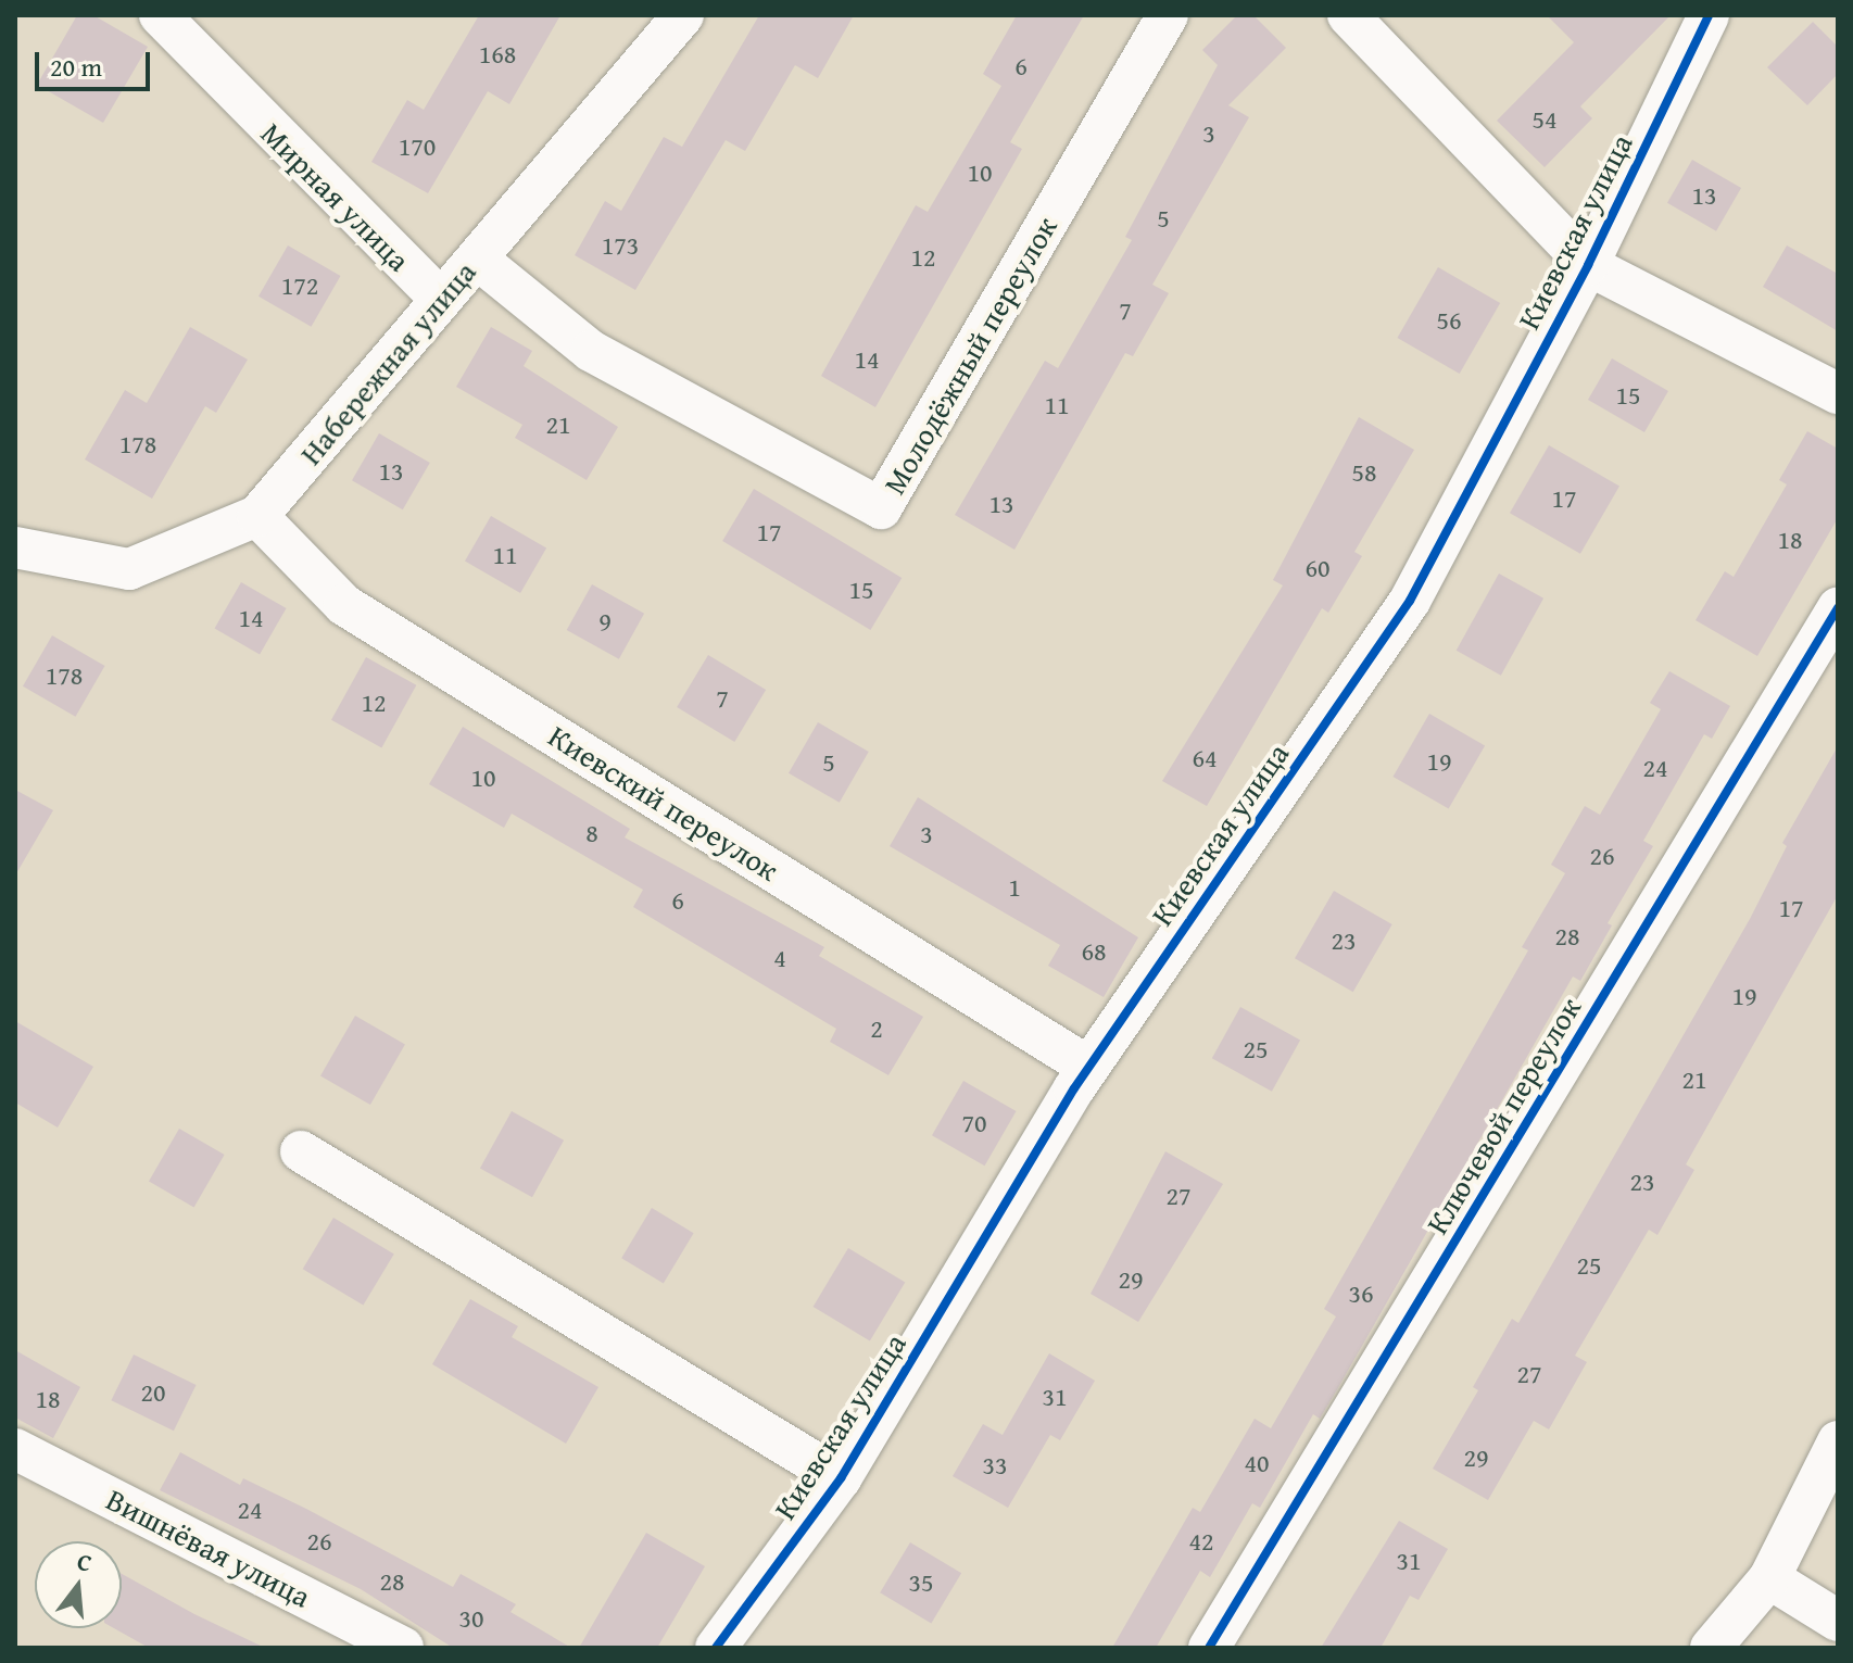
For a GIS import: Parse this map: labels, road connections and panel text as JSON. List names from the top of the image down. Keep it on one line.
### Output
{"streets":{"street":["Мирная улица","Киевская улица","Молодёжный переулок","Набережная улица","Киевский переулок","Ключевой переулок","Вишнёвая улица"]},"crossings":[["Мирная улица","Набережная улица"],["Киевская улица","Киевский переулок"],["Молодёжный переулок","Набережная улица"],["Набережная улица","Киевский переулок"]],"house_numbers":["168","6","54","3","170","10","13","5","173","12","172","7","56","14","15","11","21","178","13","58","17","13","17","18","11","60","15","14","9","178","7","12","64","19","5","24","10","8","3","26","1","6","17","28","23","68","4","19","2","25","21","70","23","27","25","29","36","27","20","31","18","29","40","33","24","26","42","31","28","35","30"],"scale_bar":"20 m","north":"top"}
